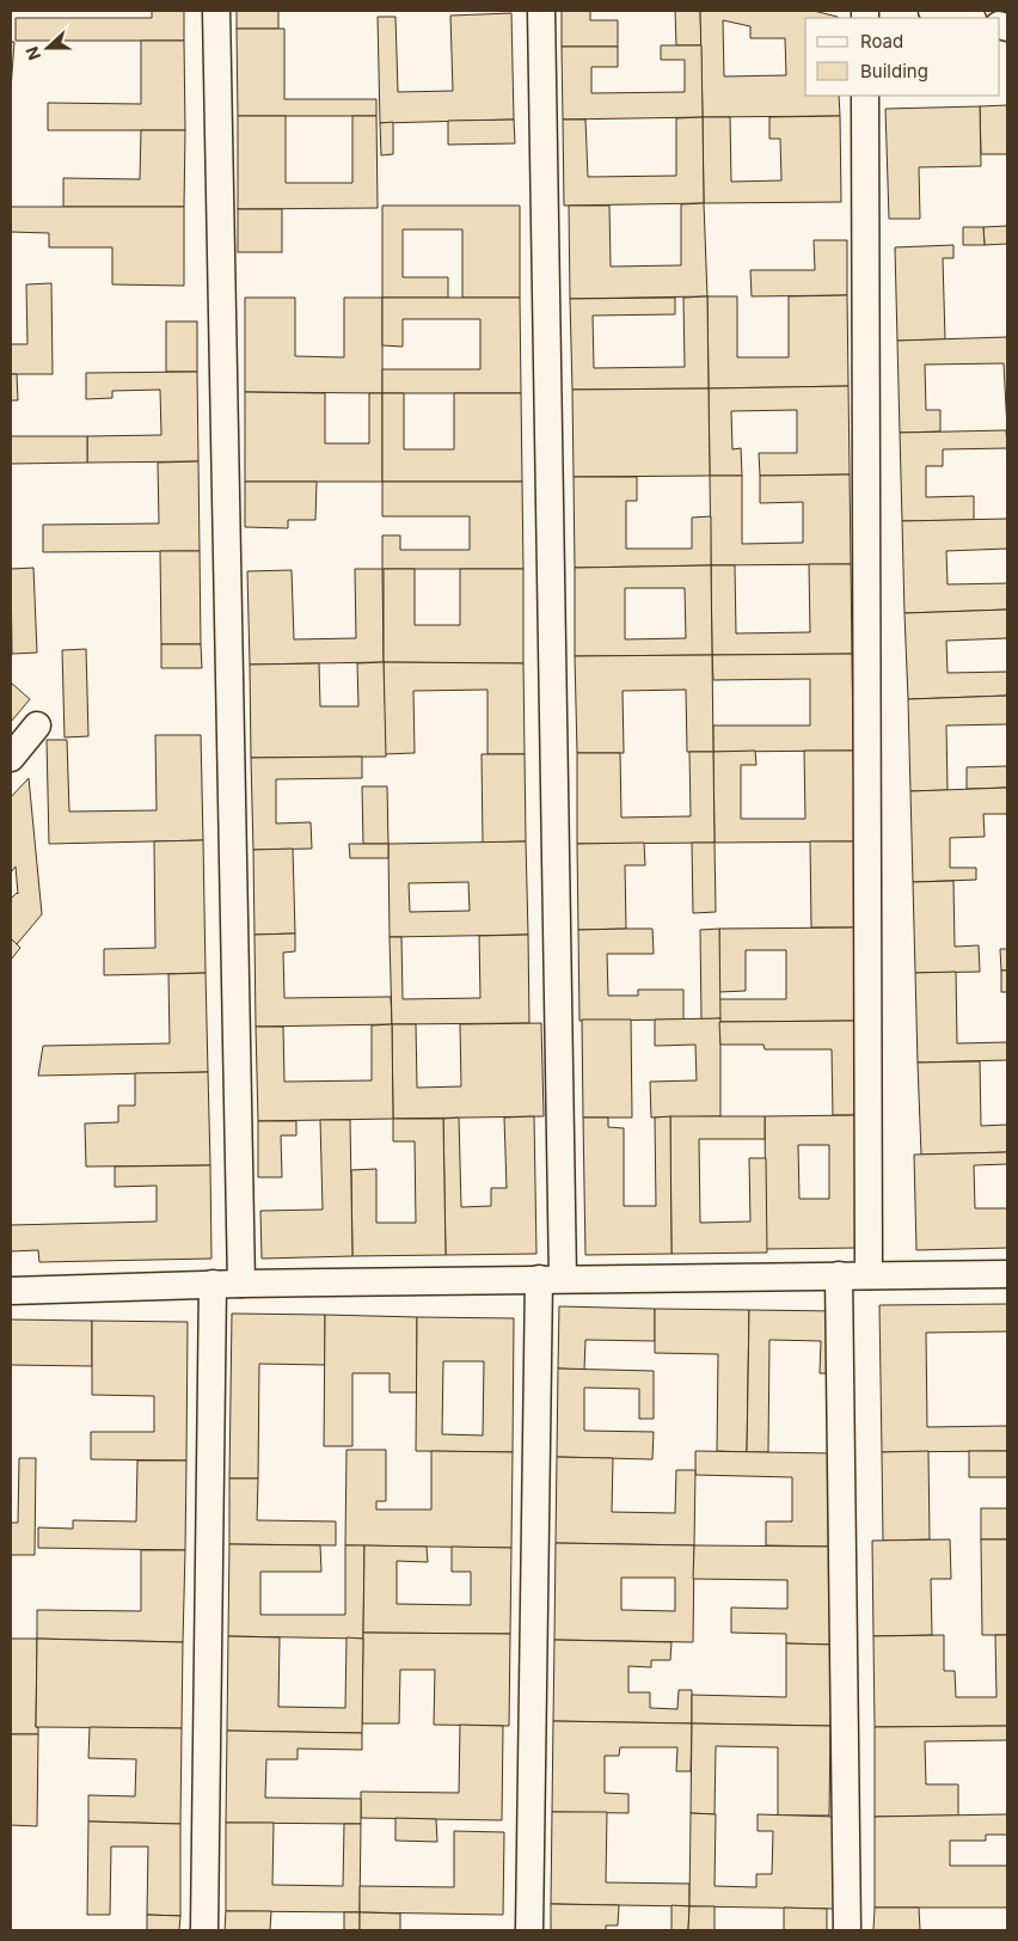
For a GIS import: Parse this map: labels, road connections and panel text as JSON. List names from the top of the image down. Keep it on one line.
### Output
{"legend":["Road","Building"],"north":"left"}
